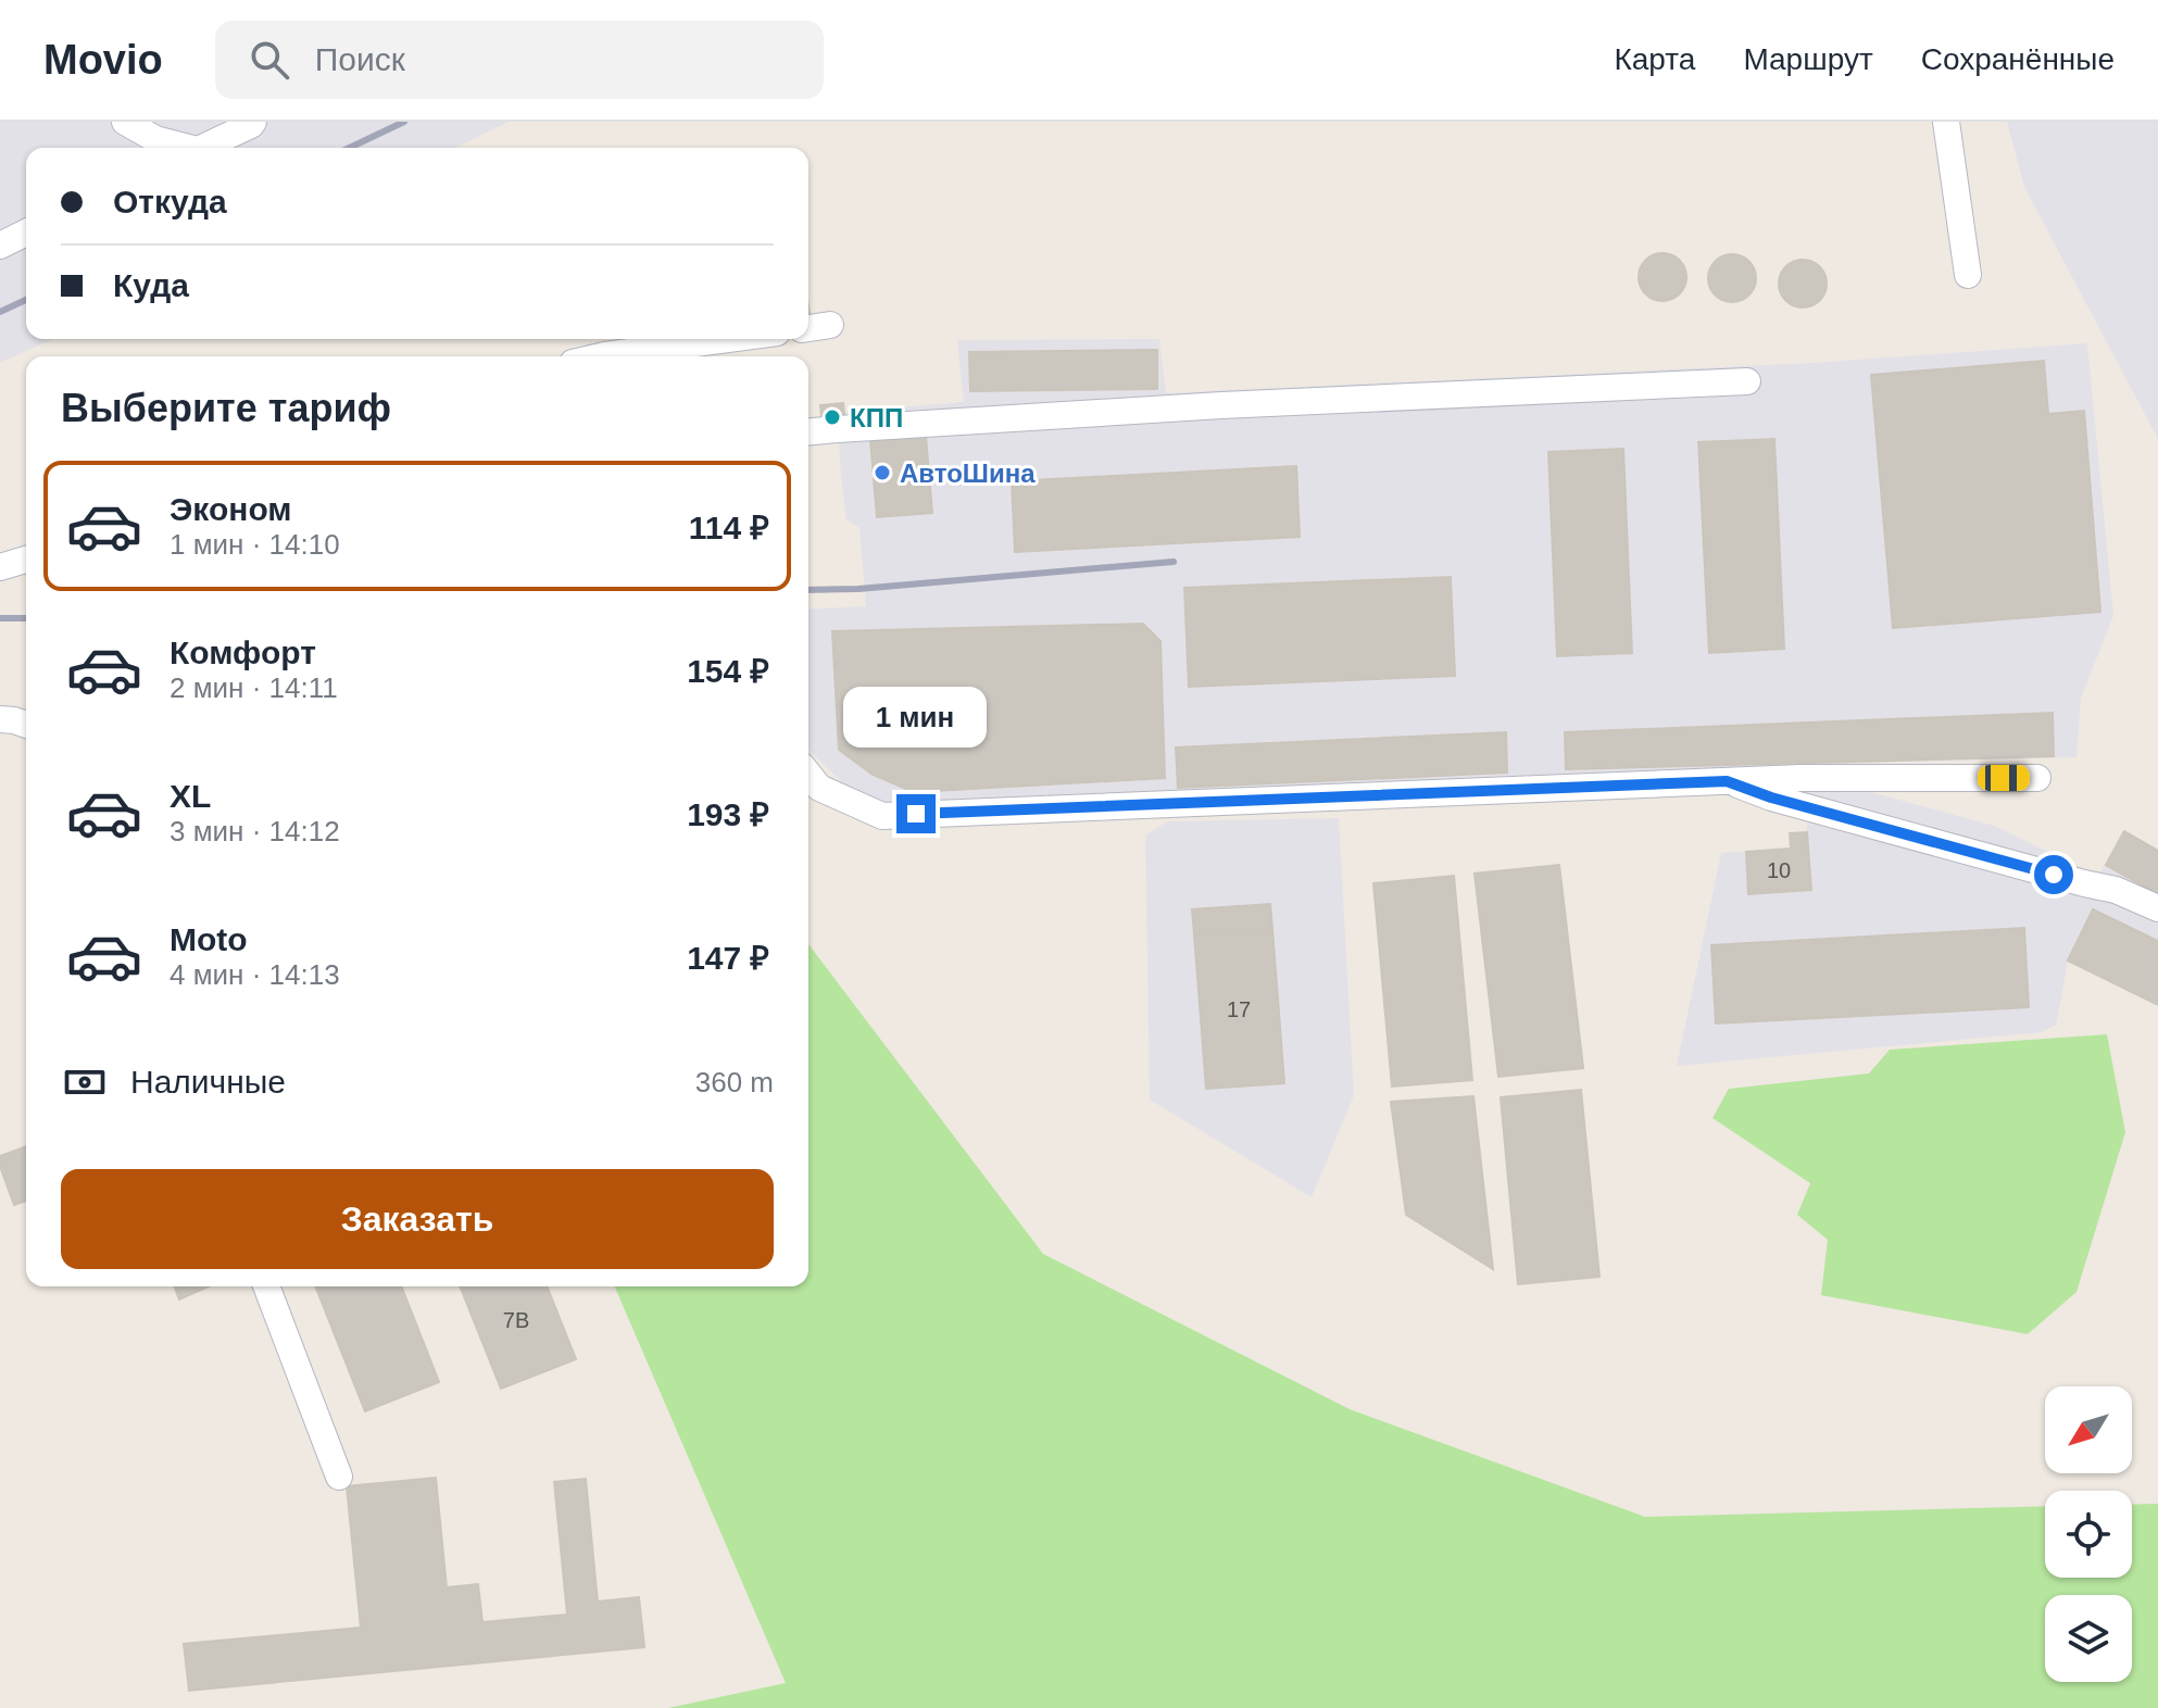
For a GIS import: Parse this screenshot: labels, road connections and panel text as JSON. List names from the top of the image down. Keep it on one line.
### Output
{"places":["КПП","АвтоШина"],"house_numbers":["10","17","7В"],"north":"bottom left","page":{"header":"Movio","search":"Поиск","nav":["Карта","Маршрут","Сохранённые"],"banner":["Откуда","Куда"],"heading":"Выберите тариф","list":[{"name":"Эконом","note":"1 мин · 14:10","value":"114 ₽"},{"name":"Комфорт","note":"2 мин · 14:11","value":"154 ₽"},{"name":"XL","note":"3 мин · 14:12","value":"193 ₽"},{"name":"Moto","note":"4 мин · 14:13","value":"147 ₽"}],"bubble":"1 мин","pay":["Наличные","360 m"],"buttons":"Заказать"}}
